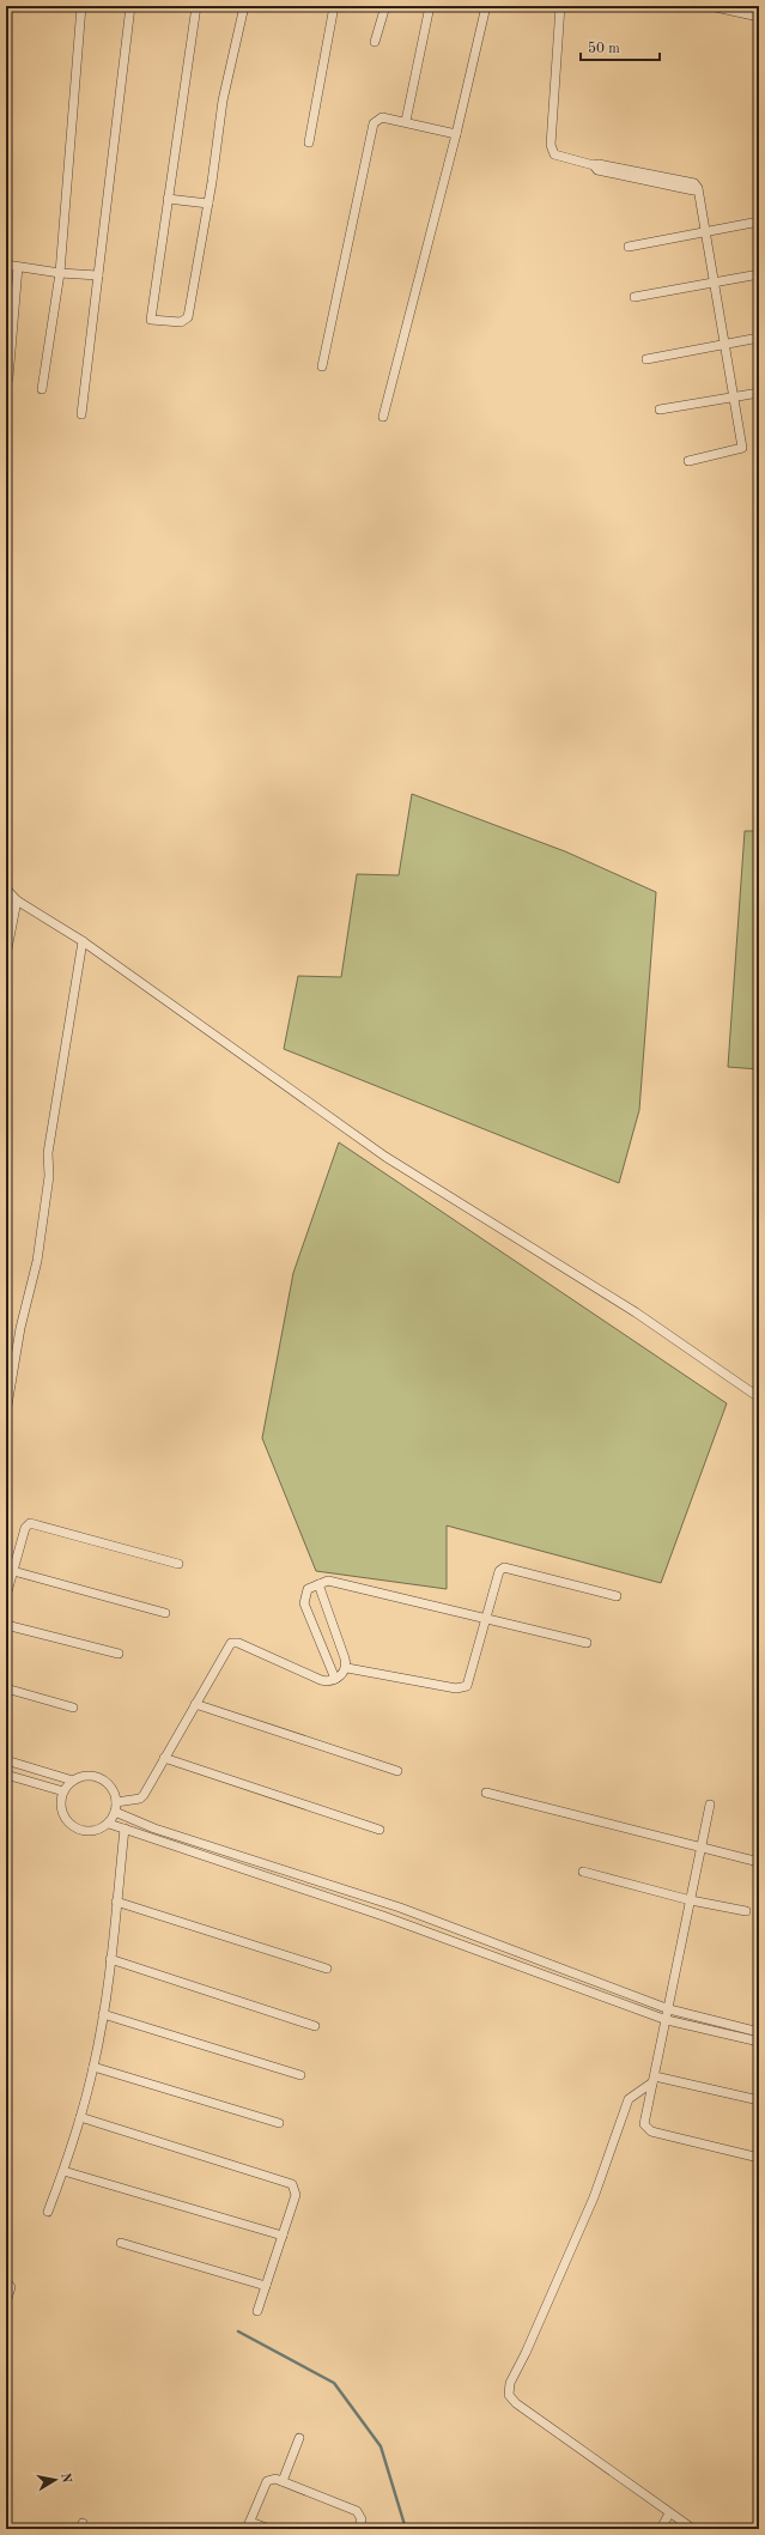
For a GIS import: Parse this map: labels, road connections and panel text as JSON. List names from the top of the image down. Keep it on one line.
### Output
{"scale_bar":"50 m","north":"right"}
